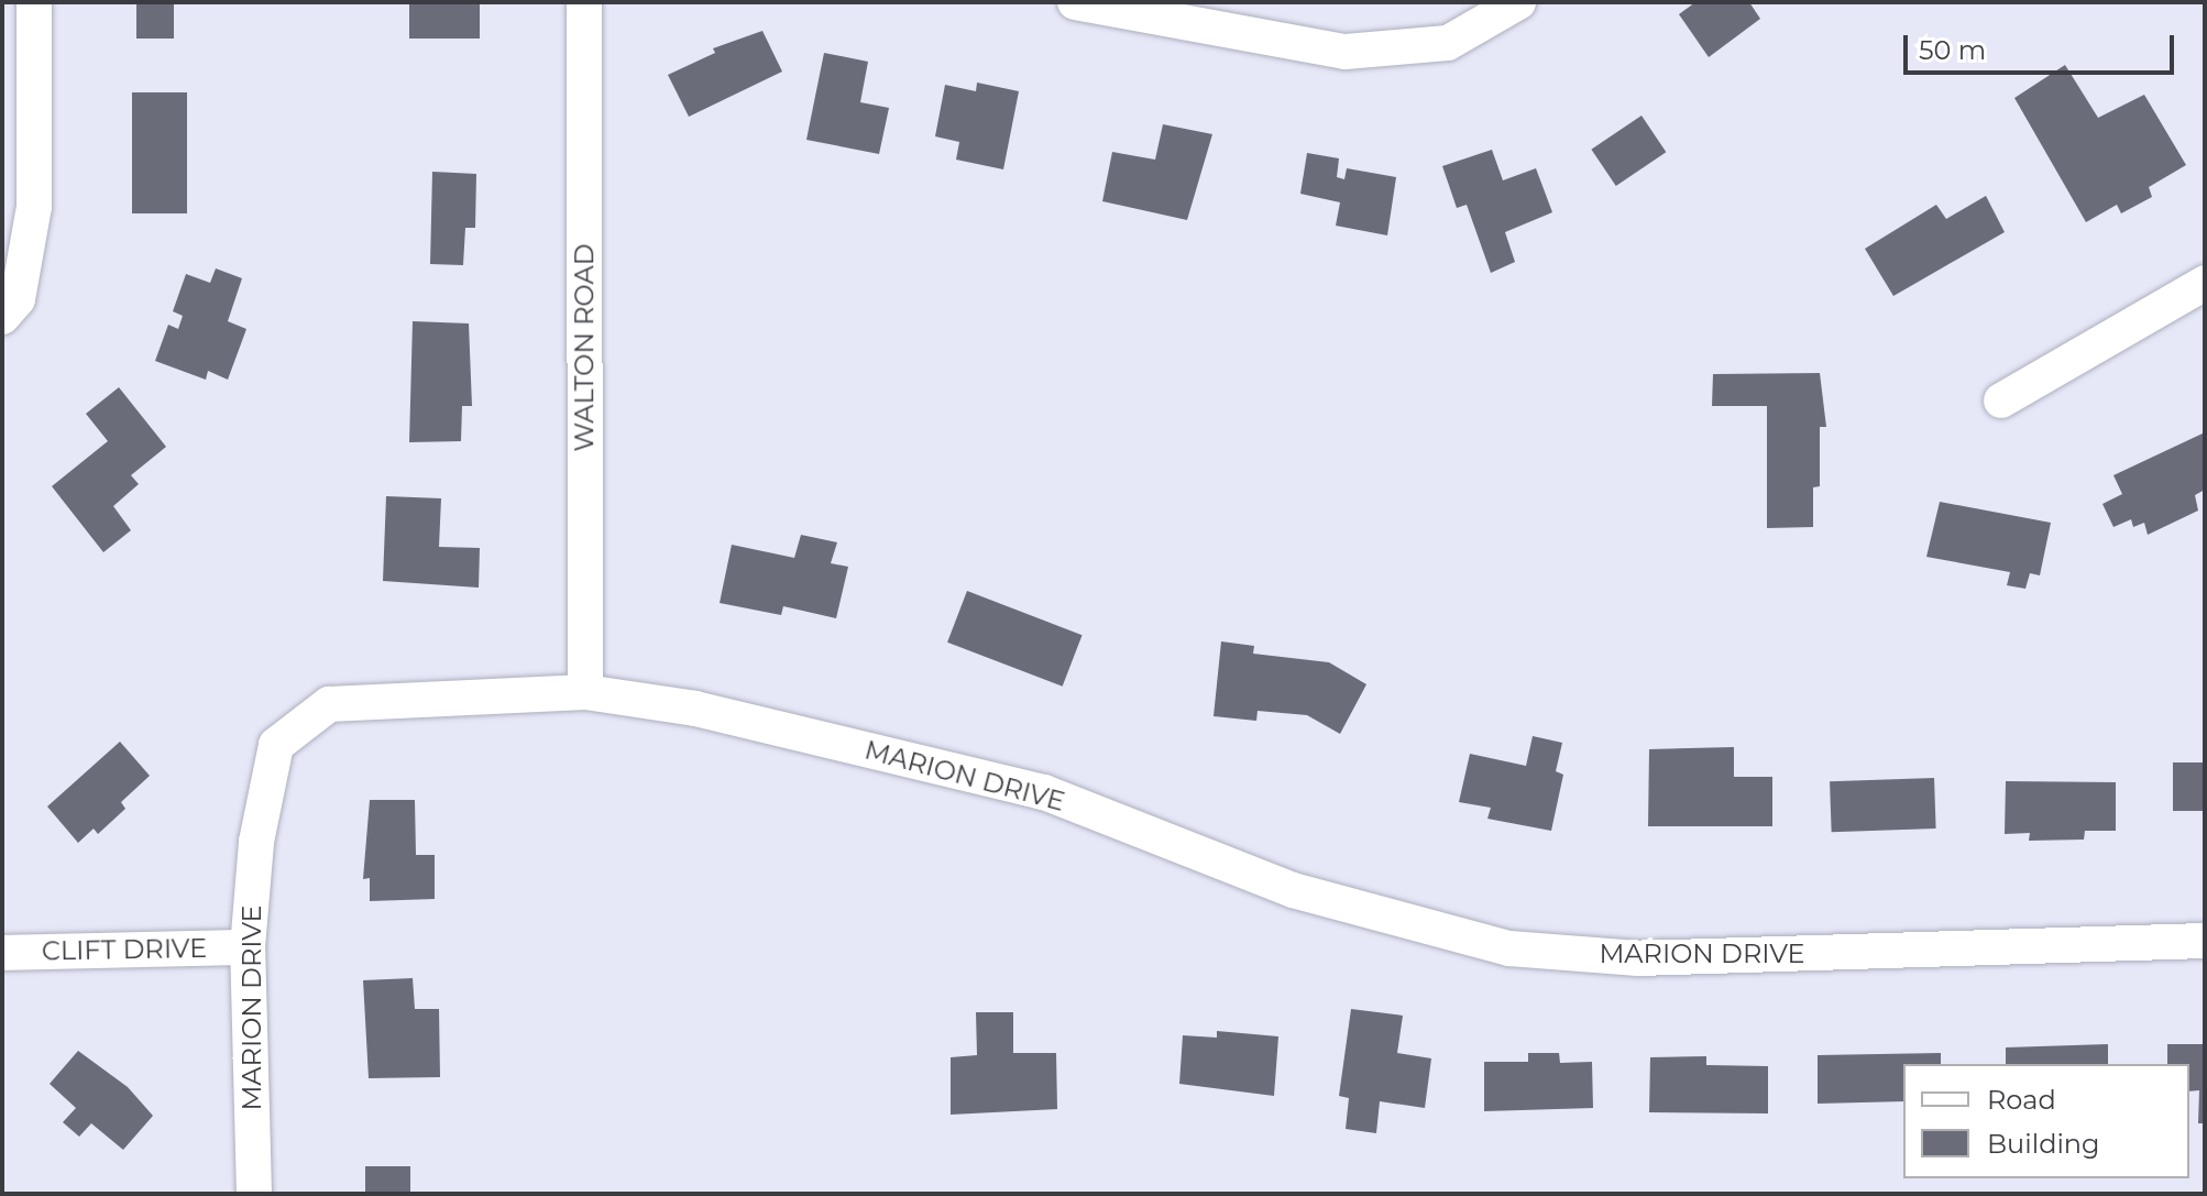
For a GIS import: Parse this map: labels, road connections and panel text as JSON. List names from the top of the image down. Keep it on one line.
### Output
{"streets":{"street":["WALTON ROAD","MARION DRIVE","CLIFT DRIVE"]},"crossings":[["WALTON ROAD","MARION DRIVE"],["MARION DRIVE","CLIFT DRIVE"]],"legend":["Road","Building"],"scale_bar":"50 m"}
